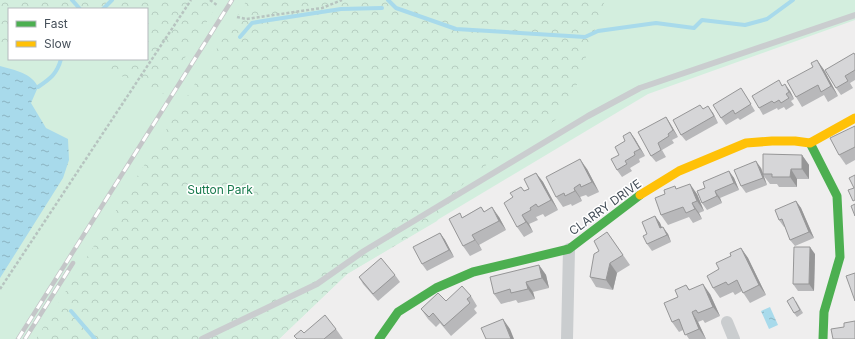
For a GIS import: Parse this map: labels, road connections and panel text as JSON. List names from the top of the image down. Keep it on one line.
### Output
{"streets":{"street":["CLARRY DRIVE"]},"parks":["Sutton Park"],"legend":["Fast","Slow"]}
